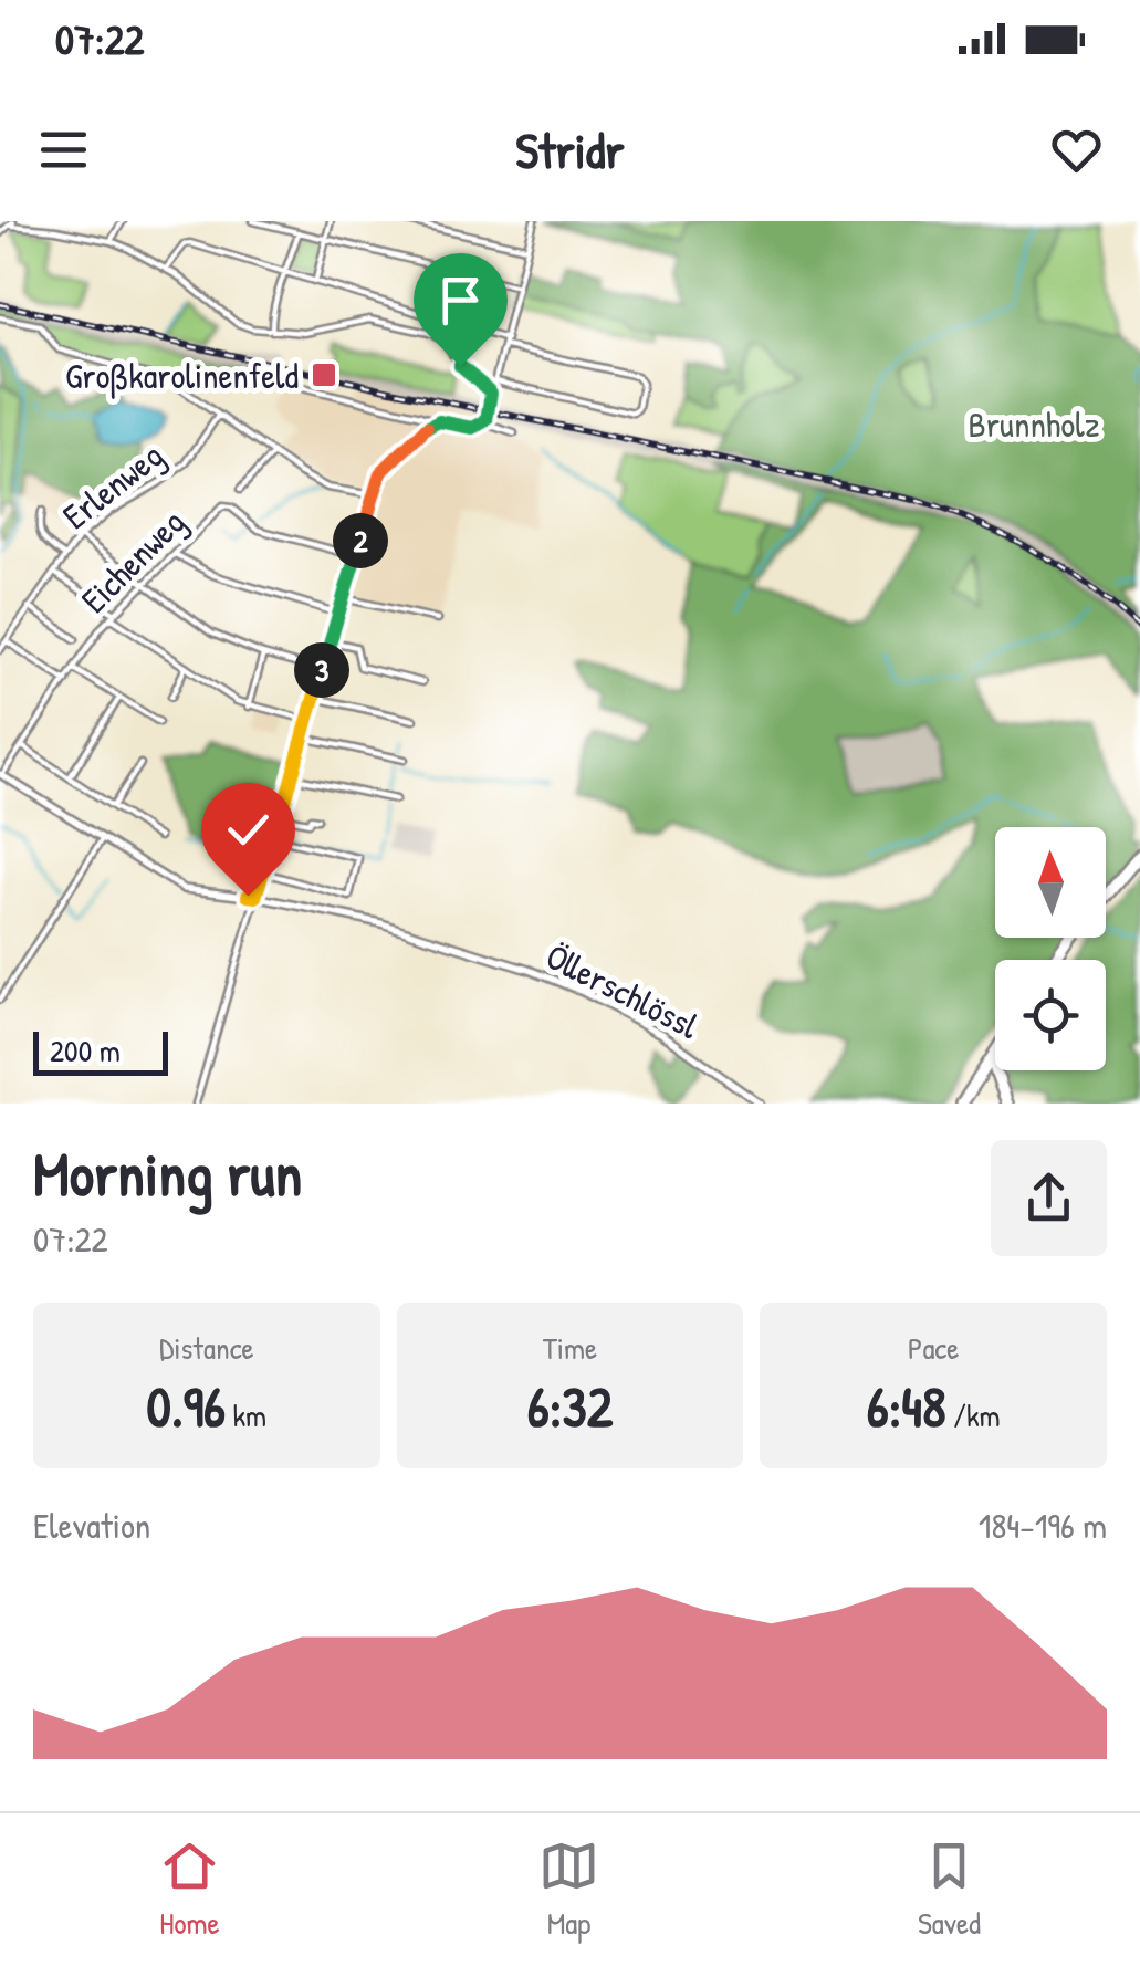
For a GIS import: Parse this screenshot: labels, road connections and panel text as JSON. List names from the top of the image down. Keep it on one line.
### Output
{"streets":{"street":["Erlenweg","Eichenweg","Öllerschlössl"]},"crossings":[["Eichenweg","Öllerschlössl"]],"parks":["Brunnholz"],"places":{"transit":["Großkarolinenfeld"]},"scale_bar":"200 m","north":"top","page":{"status":"07:22","header":"Stridr","pins":["2","3"],"scale":"200 m","heading":["Morning run","07:22"],"stats":[["Distance","0.96 km"],["Time","6:32"],["Pace","6:48 /km"]],"chart":["Elevation","184–196 m"],"tabs":["Home","Map","Saved"]}}
